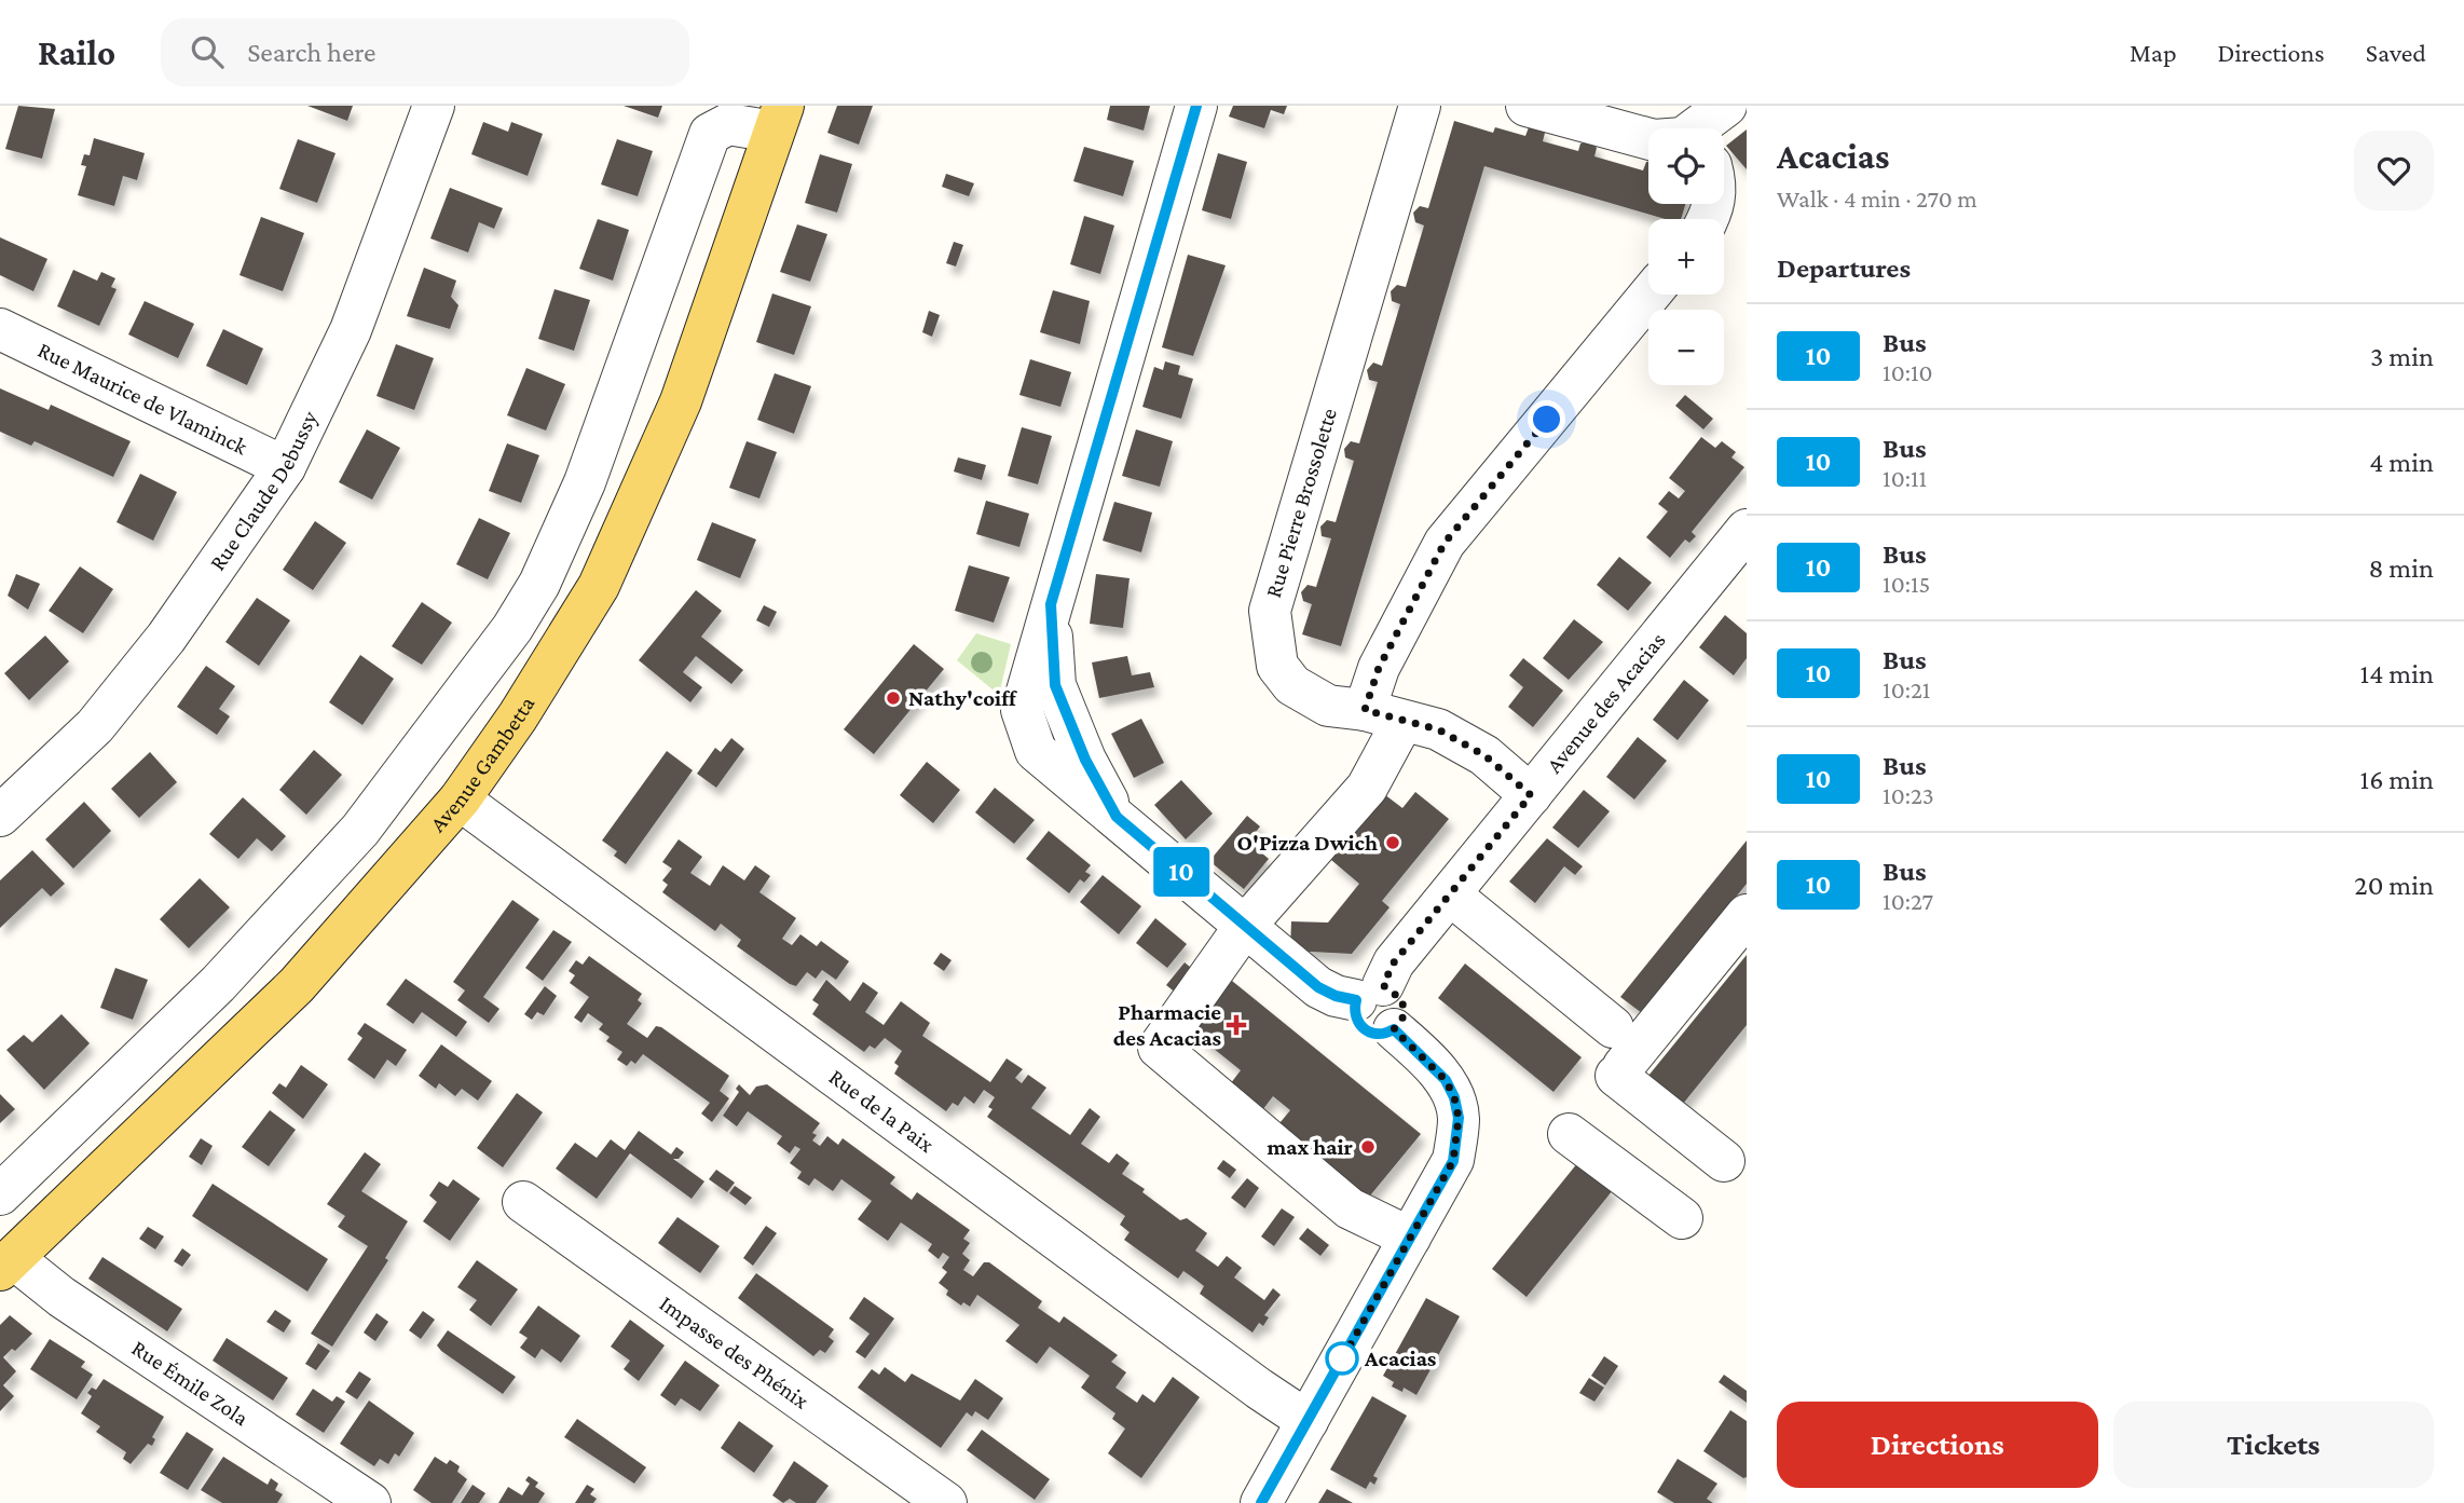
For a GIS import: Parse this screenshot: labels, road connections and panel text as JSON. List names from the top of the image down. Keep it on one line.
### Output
{"streets":{"main road":["Avenue Gambetta"],"street":["Rue Maurice de Vlaminck","Rue Claude Debussy","Rue Pierre Brossolette","Avenue des Acacias","Rue de la Paix","Impasse des Phénix","Rue Émile Zola"]},"crossings":[["Rue Maurice de Vlaminck","Rue Claude Debussy"],["Rue Pierre Brossolette","Avenue des Acacias"],["Avenue Gambetta","Rue de la Paix"],["Avenue Gambetta","Rue Émile Zola"]],"places":{"other":["Nathy'coiff","O'Pizza Dwich","max hair","Acacias"],"health":["Pharmacie des Acacias"]},"lines":["bus line 10"],"page":{"header":"Railo","search":"Search here","nav":["Map","Directions","Saved"],"on_map":"10","heading":[["Acacias","Walk · 4 min · 270 m"],"Departures"],"map_buttons":["+","−"],"list":[{"mark":"10","name":"Bus","note":"10:10","value":"3 min"},{"mark":"10","name":"Bus","note":"10:11","value":"4 min"},{"mark":"10","name":"Bus","note":"10:15","value":"8 min"},{"mark":"10","name":"Bus","note":"10:21","value":"14 min"},{"mark":"10","name":"Bus","note":"10:23","value":"16 min"},{"mark":"10","name":"Bus","note":"10:27","value":"20 min"}],"buttons":["Directions","Tickets"]}}
